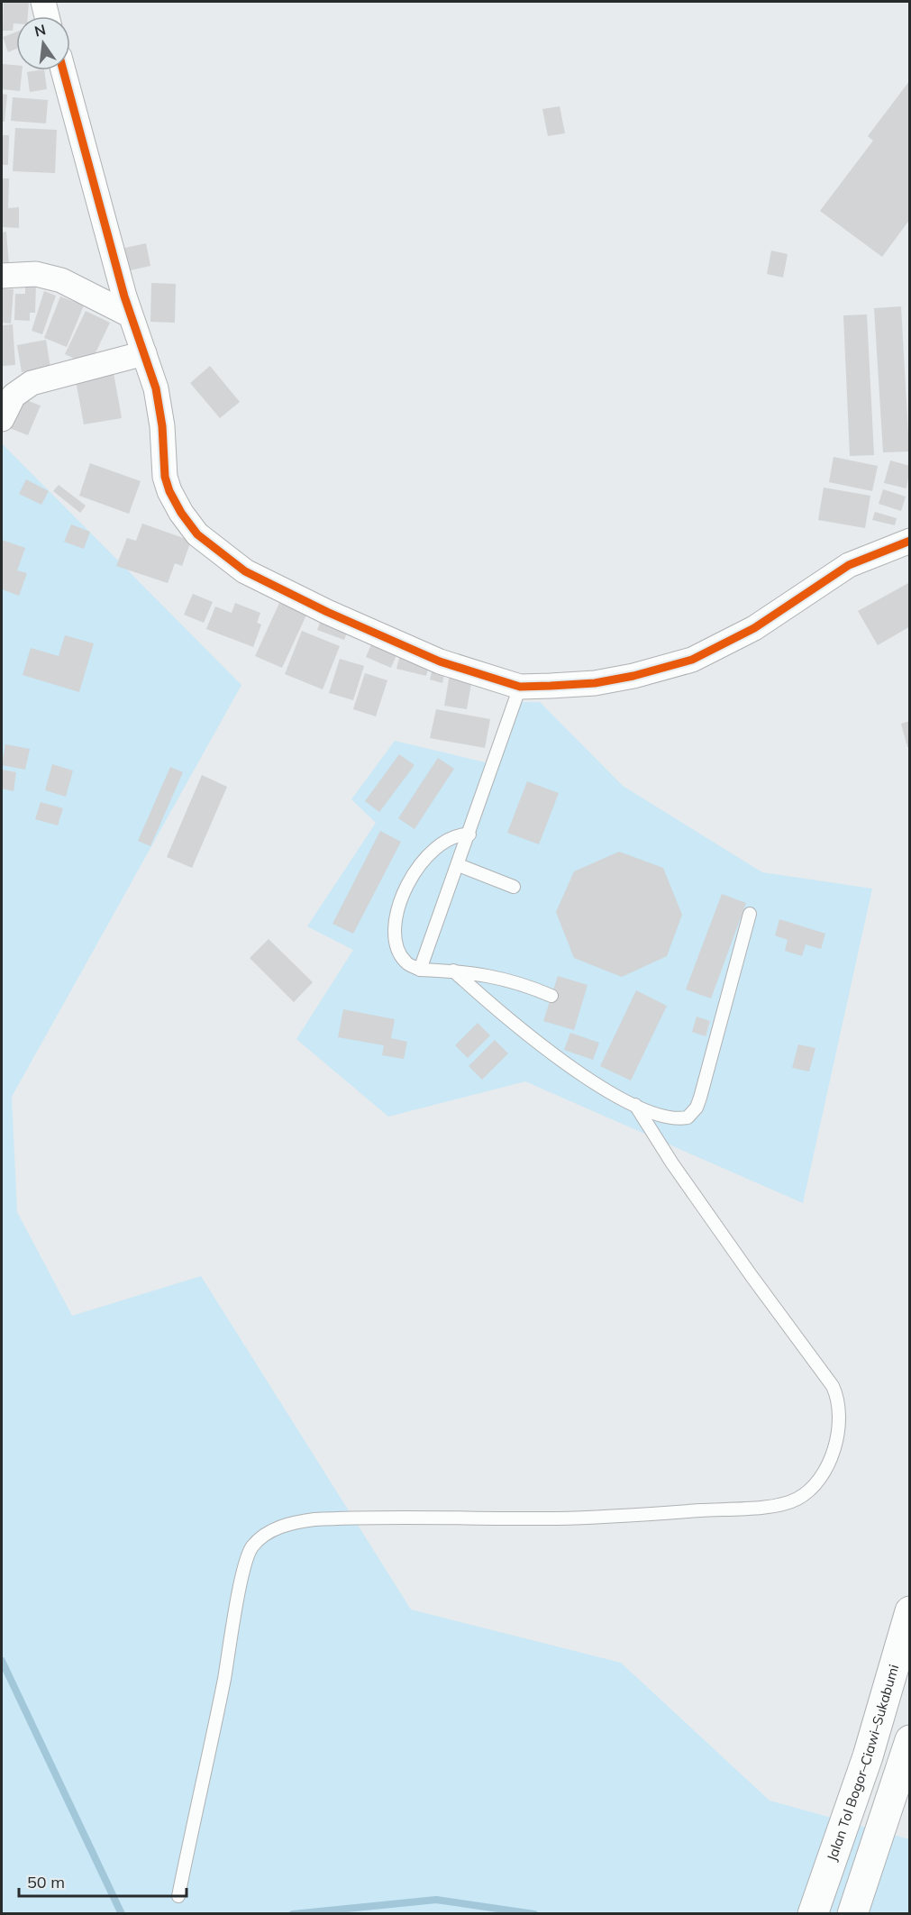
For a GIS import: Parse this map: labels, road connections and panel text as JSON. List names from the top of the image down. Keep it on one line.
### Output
{"streets":{"highway":["Jalan Tol Bogor–Ciawi–Sukabumi"]},"scale_bar":"50 m","north":"top"}
